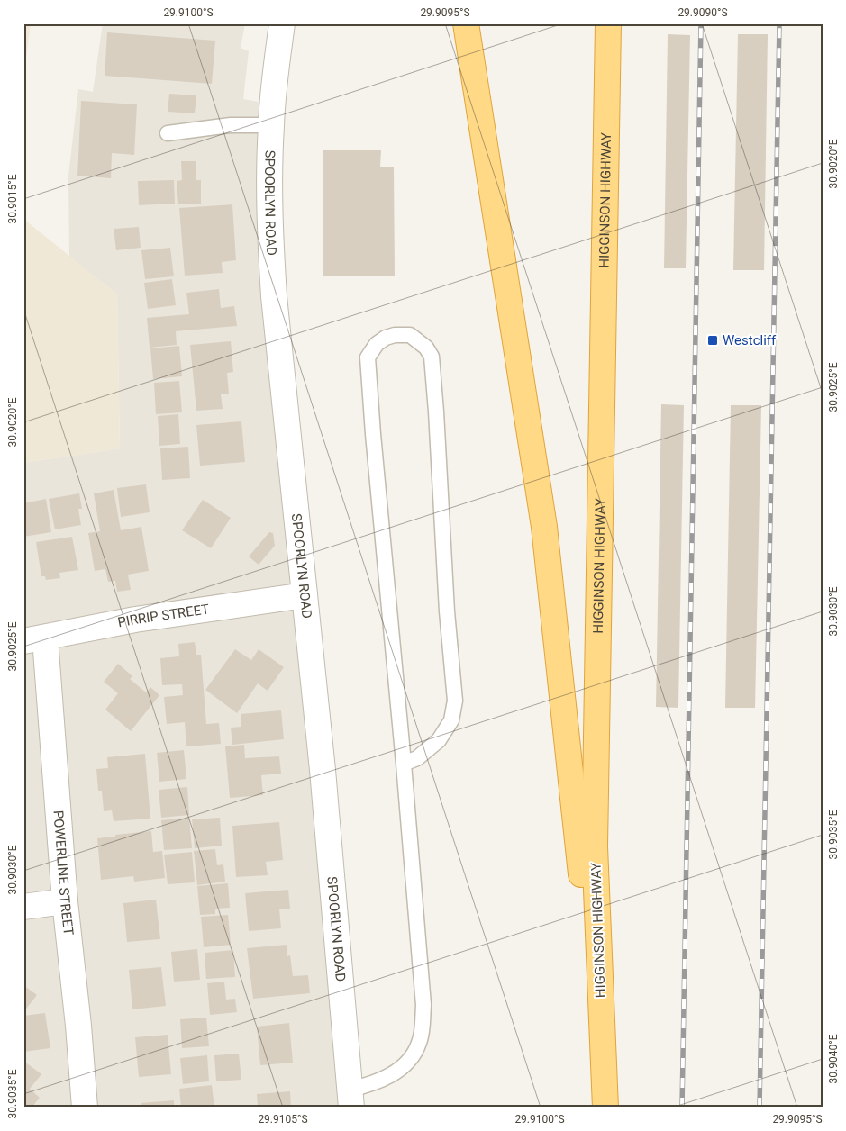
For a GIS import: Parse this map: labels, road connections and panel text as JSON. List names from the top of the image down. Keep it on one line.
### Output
{"streets":{"highway":["HIGGINSON HIGHWAY"],"street":["SPOORLYN ROAD","PIRRIP STREET","POWERLINE STREET"]},"crossings":[["SPOORLYN ROAD","PIRRIP STREET"],["PIRRIP STREET","POWERLINE STREET"]],"places":{"transit":["Westcliff"]},"coordinates":["29.9100°S","29.9095°S","29.9090°S","30.9020°E","30.9015°E","30.9025°E","30.9030°E","30.9035°E","30.9040°E","29.9105°S"]}
